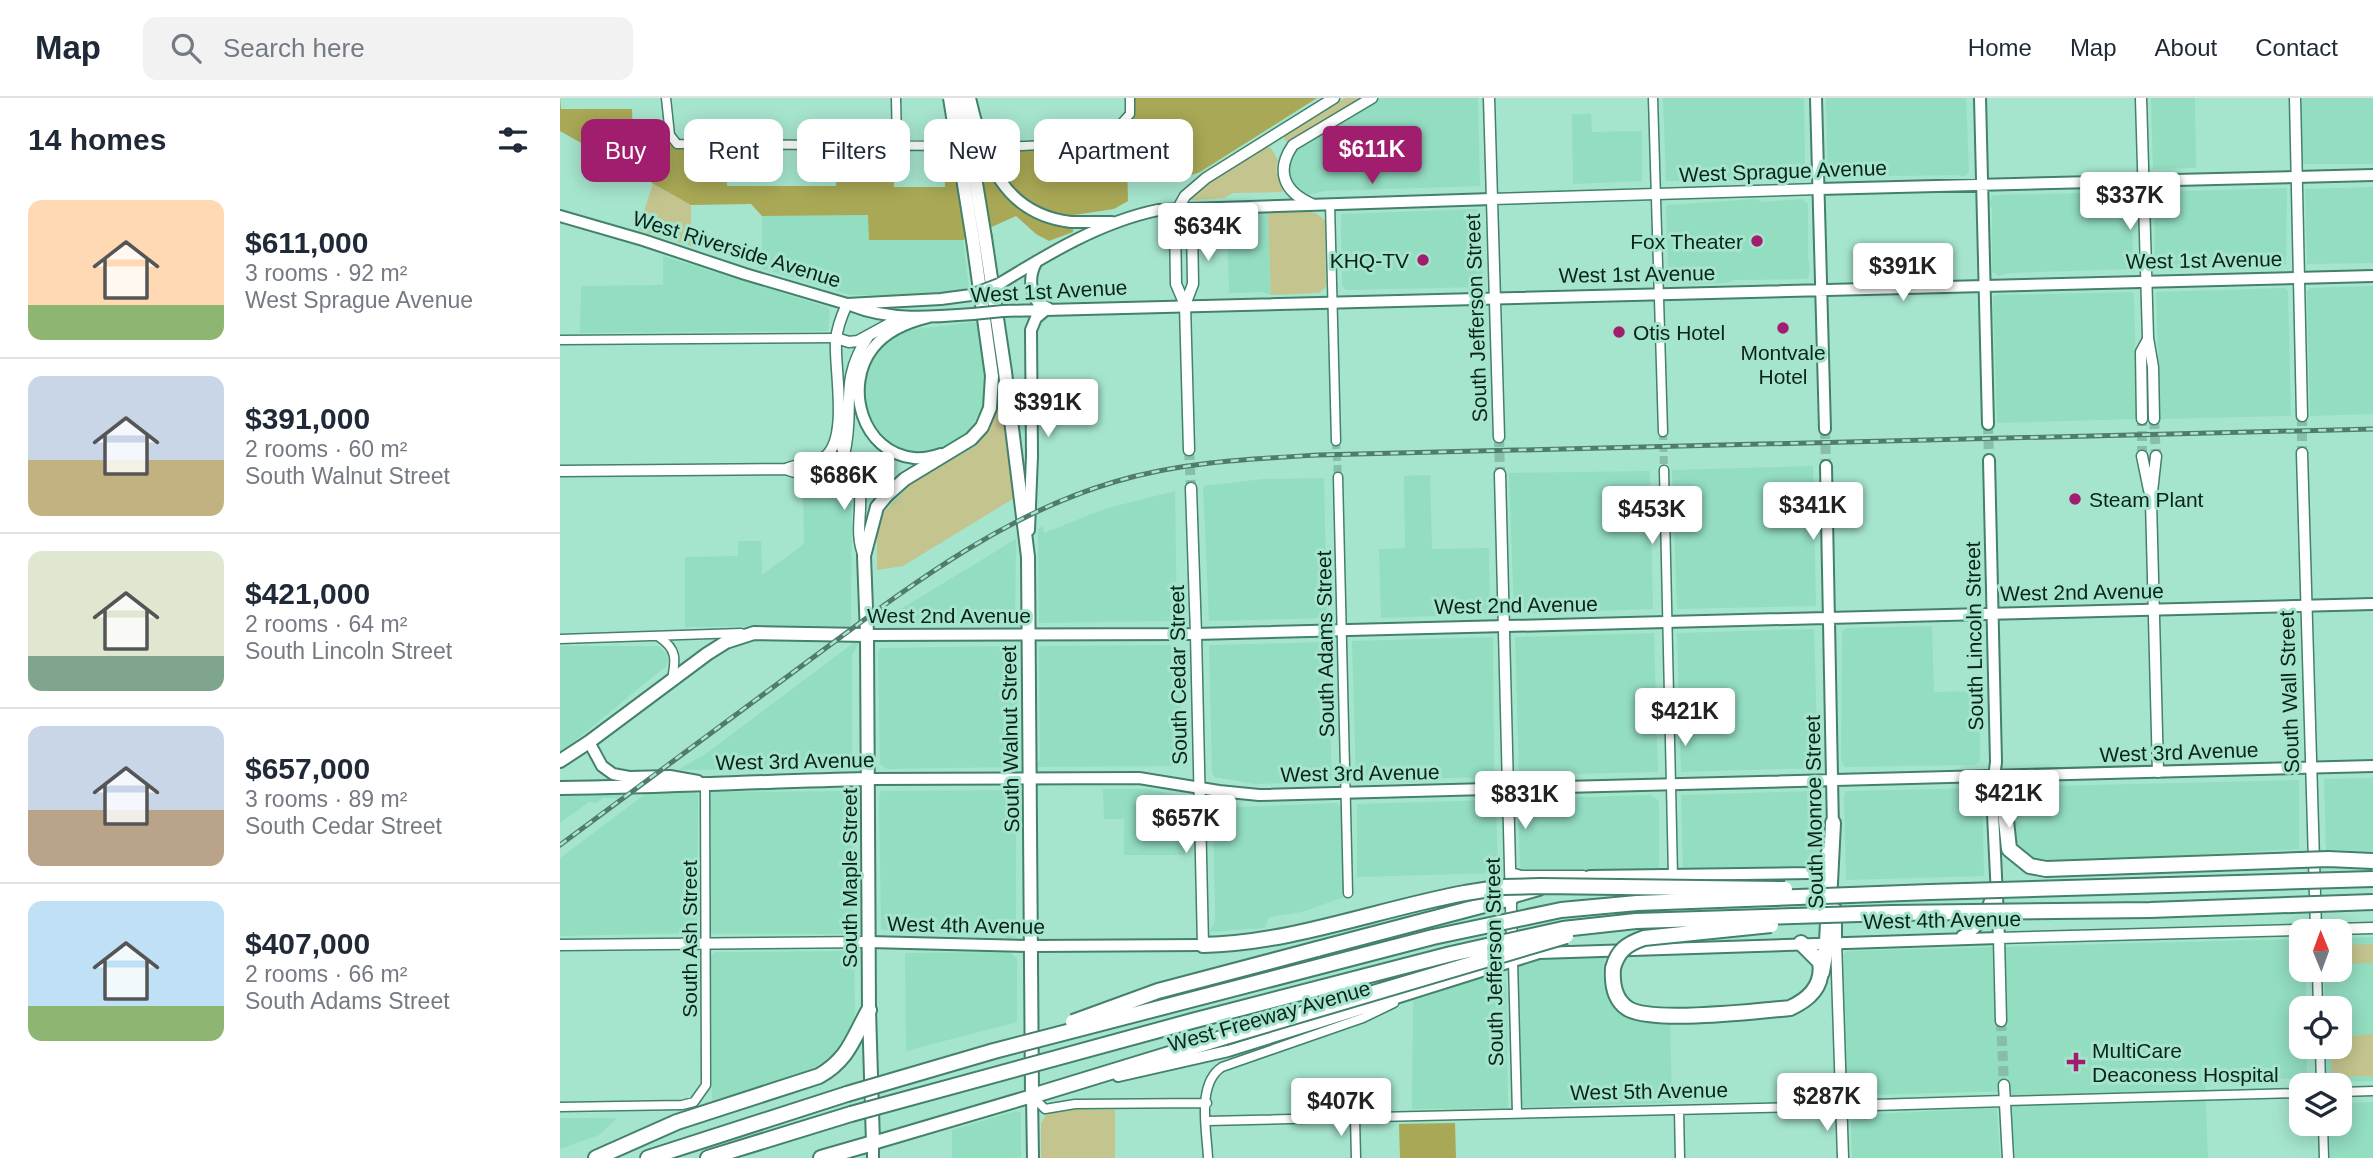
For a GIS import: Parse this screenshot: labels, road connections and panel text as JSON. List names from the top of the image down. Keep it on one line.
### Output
{"streets":{"main road":["West Sprague Avenue","West Riverside Avenue","West 1st Avenue","West 2nd Avenue","South Lincoln Street","South Walnut Street","West 3rd Avenue","South Monroe Street","South Maple Street","West 4th Avenue","West Freeway Avenue"],"street":["South Jefferson Street","South Adams Street","South Cedar Street","South Wall Street","South Ash Street","West 5th Avenue"]},"crossings":[["West Sprague Avenue","West Riverside Avenue"],["West Sprague Avenue","South Jefferson Street"],["West Riverside Avenue","West 1st Avenue"],["West Riverside Avenue","South Maple Street"],["West 1st Avenue","South Jefferson Street"],["West 1st Avenue","South Maple Street"],["South Jefferson Street","West 2nd Avenue"],["South Jefferson Street","West 3rd Avenue"],["South Jefferson Street","West 4th Avenue"],["South Jefferson Street","West Freeway Avenue"],["South Jefferson Street","West 5th Avenue"],["West 2nd Avenue","South Lincoln Street"],["West 2nd Avenue","South Adams Street"],["West 2nd Avenue","South Cedar Street"],["West 2nd Avenue","South Wall Street"],["West 2nd Avenue","South Walnut Street"],["West 2nd Avenue","South Monroe Street"],["West 2nd Avenue","South Maple Street"],["South Lincoln Street","West 3rd Avenue"],["South Lincoln Street","West 4th Avenue"],["South Adams Street","West 3rd Avenue"],["South Cedar Street","West 3rd Avenue"],["South Cedar Street","West 4th Avenue"],["South Wall Street","West 3rd Avenue"],["South Walnut Street","West 3rd Avenue"],["South Walnut Street","South Maple Street"],["South Walnut Street","West 4th Avenue"],["South Walnut Street","West Freeway Avenue"],["West 3rd Avenue","South Monroe Street"],["West 3rd Avenue","South Maple Street"],["West 3rd Avenue","South Ash Street"],["South Maple Street","West 4th Avenue"],["West 4th Avenue","South Ash Street"],["West 4th Avenue","West Freeway Avenue"]],"places":{"other":["Fox Theater","KHQ-TV","Montvale Hotel","Otis Hotel","Steam Plant"],"health":["MultiCare Deaconess Hospital"]},"north":"top","page":{"header":"Map","search":"Search here","nav":["Home","Map","About","Contact"],"heading":"14 homes","chip":["Buy","Rent","Filters","New","Apartment"],"price":["$611K","$337K","$634K","$391K","$391K","$686K","$341K","$453K","$421K","$421K","$831K","$657K","$287K","$407K"],"list":[{"name":"$611,000","note":"3 rooms · 92 m² · West Sprague Avenue"},{"name":"$391,000","note":"2 rooms · 60 m² · South Walnut Street"},{"name":"$421,000","note":"2 rooms · 64 m² · South Lincoln Street"},{"name":"$657,000","note":"3 rooms · 89 m² · South Cedar Street"},{"name":"$407,000","note":"2 rooms · 66 m² · South Adams Street"}]}}
